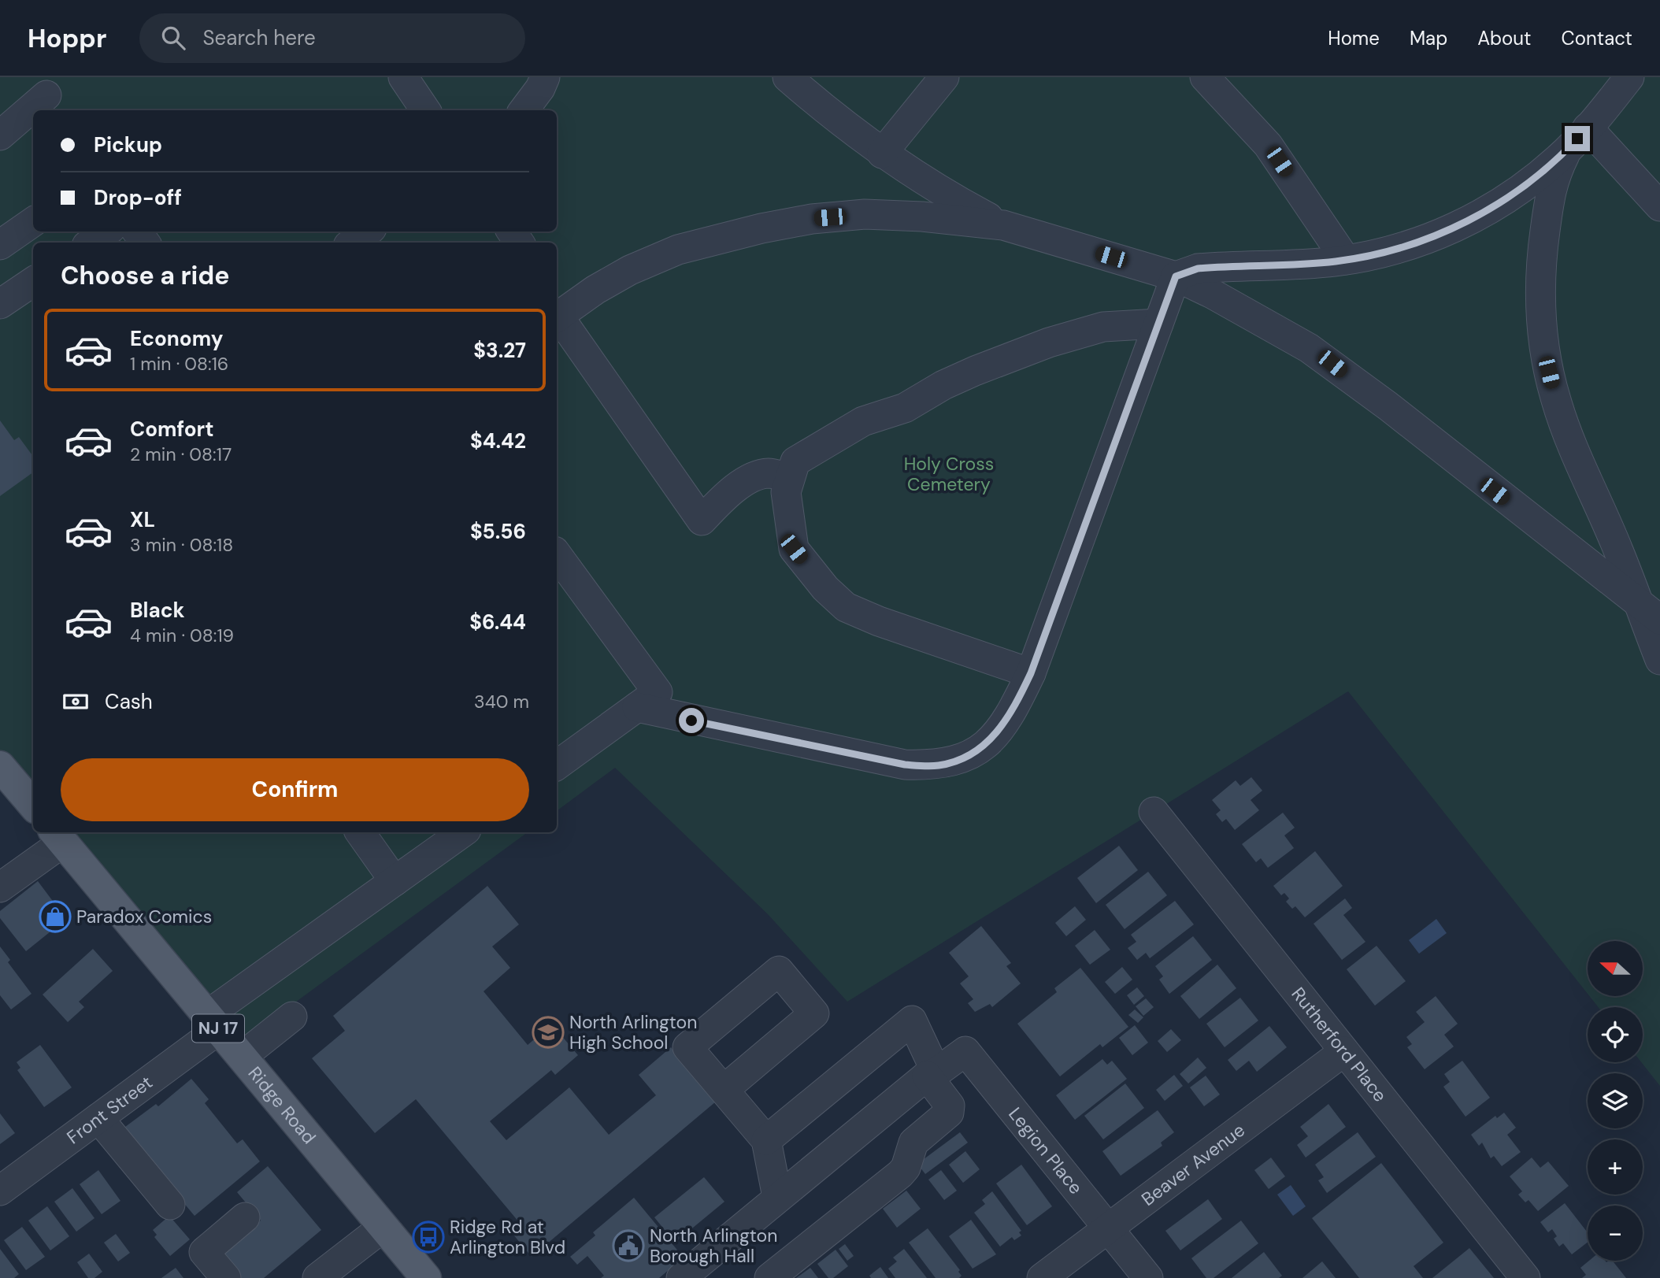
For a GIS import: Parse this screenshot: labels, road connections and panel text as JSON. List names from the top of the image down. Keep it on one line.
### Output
{"streets":{"main road":["NJ 17","Ridge Road"],"street":["Rutherford Place","Front Street","Legion Place","Beaver Avenue"]},"crossings":[["Rutherford Place","Beaver Avenue"],["Ridge Road","Front Street"],["Legion Place","Beaver Avenue"]],"parks":["Holy Cross Cemetery"],"places":{"shop":["Paradox Comics"],"school or university":["North Arlington High School"],"bus stop":["Ridge Rd at Arlington Blvd"],"public building":["North Arlington Borough Hall"]},"north":"left","page":{"header":"Hoppr","search":"Search here","nav":["Home","Map","About","Contact"],"banner":["Pickup","Drop-off"],"heading":"Choose a ride","list":[{"name":"Economy","note":"1 min · 08:16","value":"$3.27"},{"name":"Comfort","note":"2 min · 08:17","value":"$4.42"},{"name":"XL","note":"3 min · 08:18","value":"$5.56"},{"name":"Black","note":"4 min · 08:19","value":"$6.44"}],"pay":["Cash","340 m"],"buttons":"Confirm","map_buttons":["+","−"]}}
